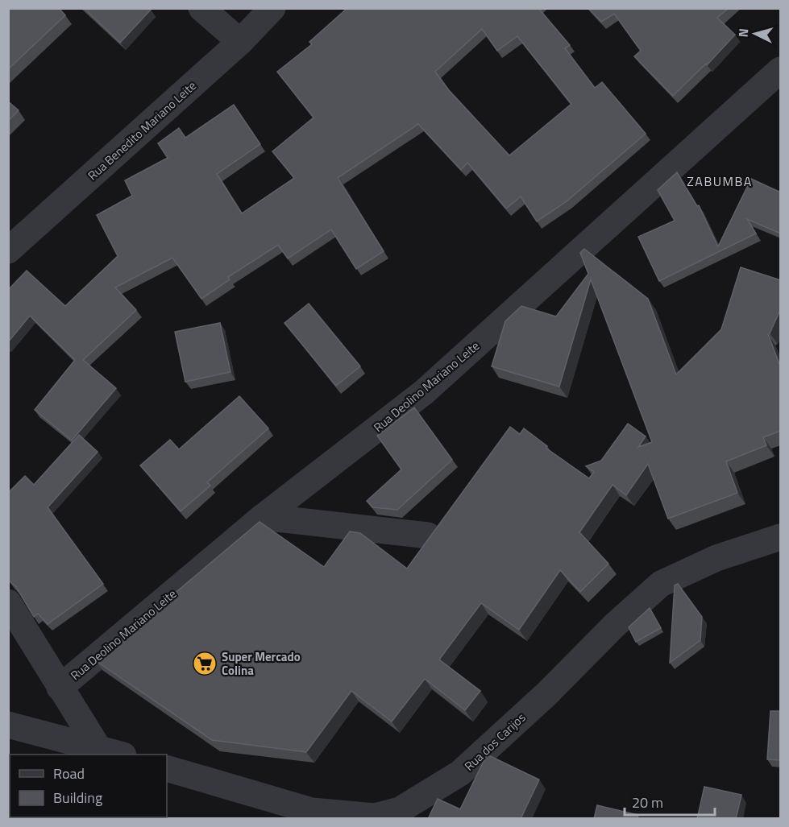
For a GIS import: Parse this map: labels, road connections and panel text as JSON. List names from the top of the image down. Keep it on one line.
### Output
{"streets":{"street":["Rua Benedito Mariano Leite","Rua Deolino Mariano Leite","Rua dos Carijos"]},"districts":["ZABUMBA"],"places":{"supermarket":["Super Mercado Colina"]},"legend":["Road","Building"],"scale_bar":"20 m","north":"left"}
